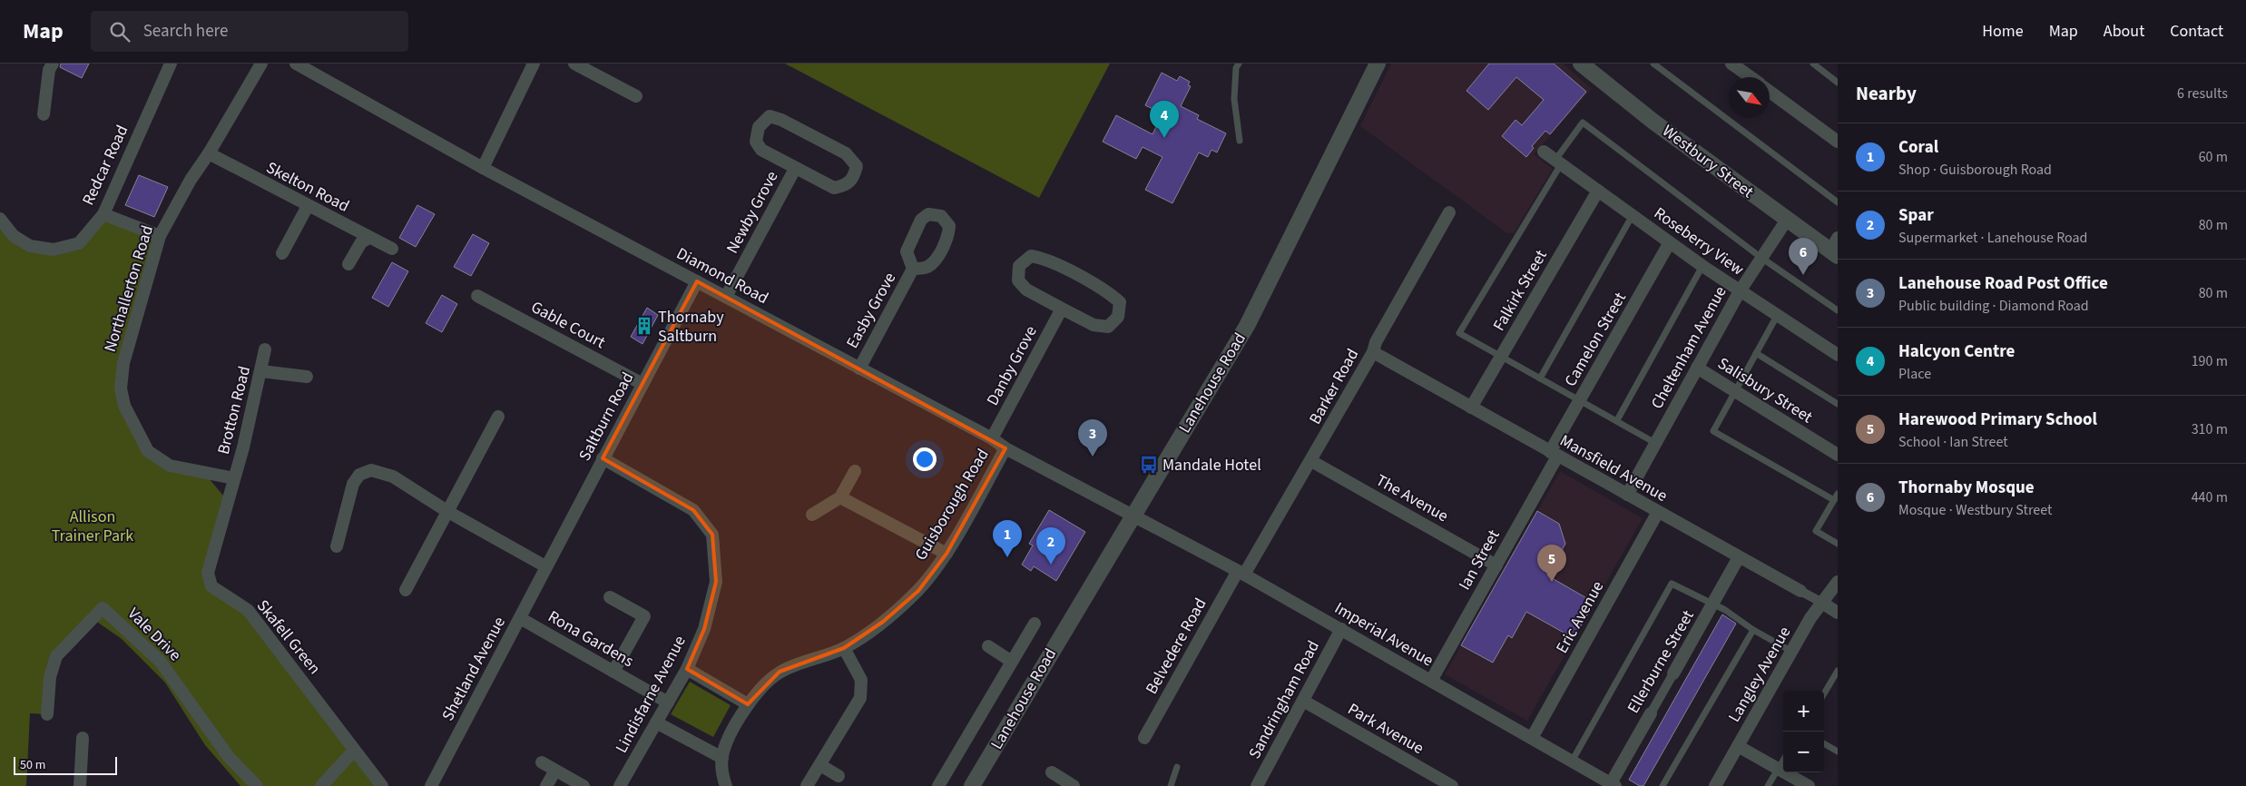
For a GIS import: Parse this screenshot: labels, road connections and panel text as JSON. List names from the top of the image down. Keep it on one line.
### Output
{"streets":{"street":["Westbury Street","Redcar Road","Skelton Road","Newby Grove","Roseberry View","Diamond Road","Northallerton Road","Falkirk Street","Easby Grove","Gable Court","Camelon Street","Cheltenham Avenue","Danby Grove","Lanehouse Road","Barker Road","Salisbury Street","Brotton Road","Saltburn Road","Mansfield Avenue","The Avenue","Guisborough Road","Ian Street","Eric Avenue","Vale Drive","Imperial Avenue","Skafell Green","Rona Gardens","Belvedere Road","Ellerburne Street","Shetland Avenue","Langley Avenue","Lindisfarne Avenue","Sandringham Road","Park Avenue"]},"crossings":[["Westbury Street","Cheltenham Avenue"],["Skelton Road","Northallerton Road"],["Newby Grove","Diamond Road"],["Roseberry View","Falkirk Street"],["Roseberry View","Camelon Street"],["Roseberry View","Cheltenham Avenue"],["Diamond Road","Easby Grove"],["Diamond Road","Danby Grove"],["Diamond Road","Lanehouse Road"],["Diamond Road","Saltburn Road"],["Diamond Road","Guisborough Road"],["Diamond Road","Imperial Avenue"],["Northallerton Road","Brotton Road"],["Northallerton Road","Skafell Green"],["Falkirk Street","Mansfield Avenue"],["Gable Court","Saltburn Road"],["Camelon Street","Mansfield Avenue"],["Camelon Street","Ian Street"],["Cheltenham Avenue","Salisbury Street"],["Cheltenham Avenue","Mansfield Avenue"],["Lanehouse Road","Imperial Avenue"],["Barker Road","Mansfield Avenue"],["Barker Road","The Avenue"],["Barker Road","Imperial Avenue"],["Barker Road","Belvedere Road"],["Brotton Road","Skafell Green"],["Saltburn Road","Shetland Avenue"],["Saltburn Road","Lindisfarne Avenue"],["Mansfield Avenue","Ian Street"],["Mansfield Avenue","Eric Avenue"],["Mansfield Avenue","Ellerburne Street"],["Mansfield Avenue","Langley Avenue"],["The Avenue","Ian Street"],["Ian Street","Imperial Avenue"],["Eric Avenue","Imperial Avenue"],["Imperial Avenue","Belvedere Road"],["Imperial Avenue","Ellerburne Street"],["Imperial Avenue","Sandringham Road"],["Rona Gardens","Shetland Avenue"],["Rona Gardens","Lindisfarne Avenue"],["Sandringham Road","Park Avenue"]],"parks":["Allison Trainer Park"],"places":{"building":["Thornaby Saltburn"],"bus stop":["Mandale Hotel"]},"scale_bar":"50 m","north":"bottom right","page":{"header":"Map","search":"Search here","nav":["Home","Map","About","Contact"],"heading":["Nearby","6 results"],"pins":["4","6","3","1","2","5"],"list":[{"mark":"1","name":"Coral","note":"Shop · Guisborough Road","value":"60 m"},{"mark":"2","name":"Spar","note":"Supermarket · Lanehouse Road","value":"80 m"},{"mark":"3","name":"Lanehouse Road Post Office","note":"Public building · Diamond Road","value":"80 m"},{"mark":"4","name":"Halcyon Centre","note":"Place","value":"190 m"},{"mark":"5","name":"Harewood Primary School","note":"School · Ian Street","value":"310 m"},{"mark":"6","name":"Thornaby Mosque","note":"Mosque · Westbury Street","value":"440 m"}],"map_buttons":["+","−"],"scale":"50 m"}}
